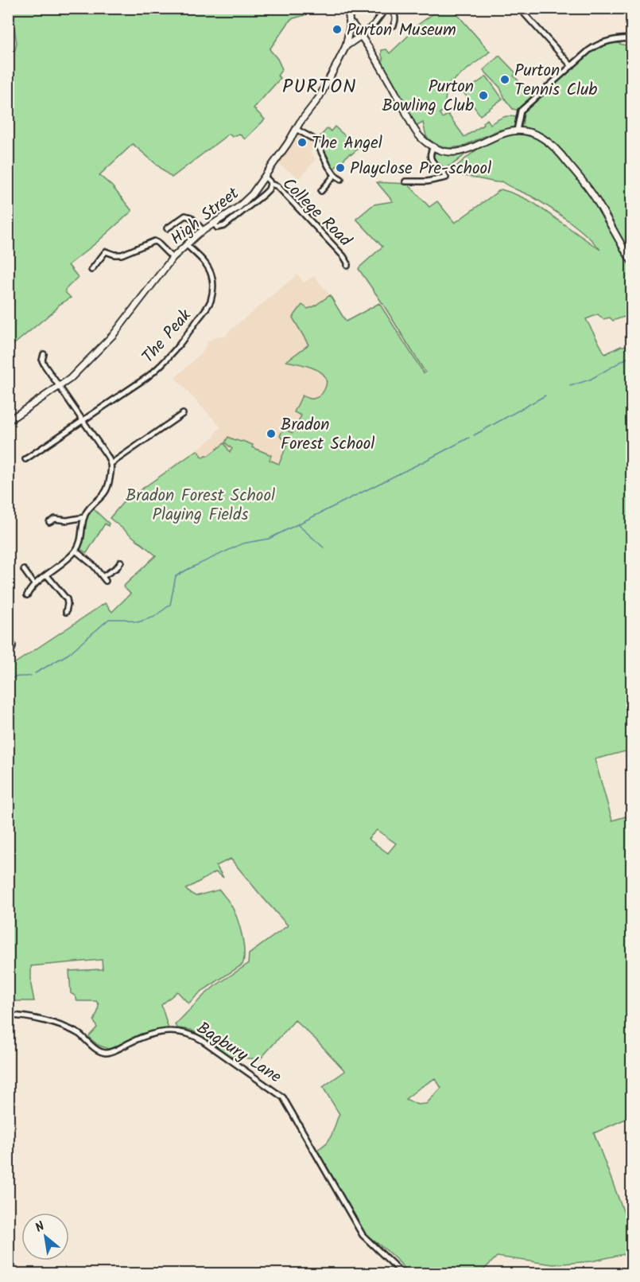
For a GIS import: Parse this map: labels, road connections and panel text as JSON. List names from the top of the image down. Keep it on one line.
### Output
{"streets":{"street":["College Road","High Street","The Peak","Bagbury Lane"]},"crossings":[["College Road","High Street"],["High Street","The Peak"]],"districts":["PURTON"],"parks":["Bradon Forest School Playing Fields"],"places":["Purton Museum","Purton Tennis Club","Purton Bowling Club","The Angel","Playclose Pre-school","Bradon Forest School"],"north":"top left"}
